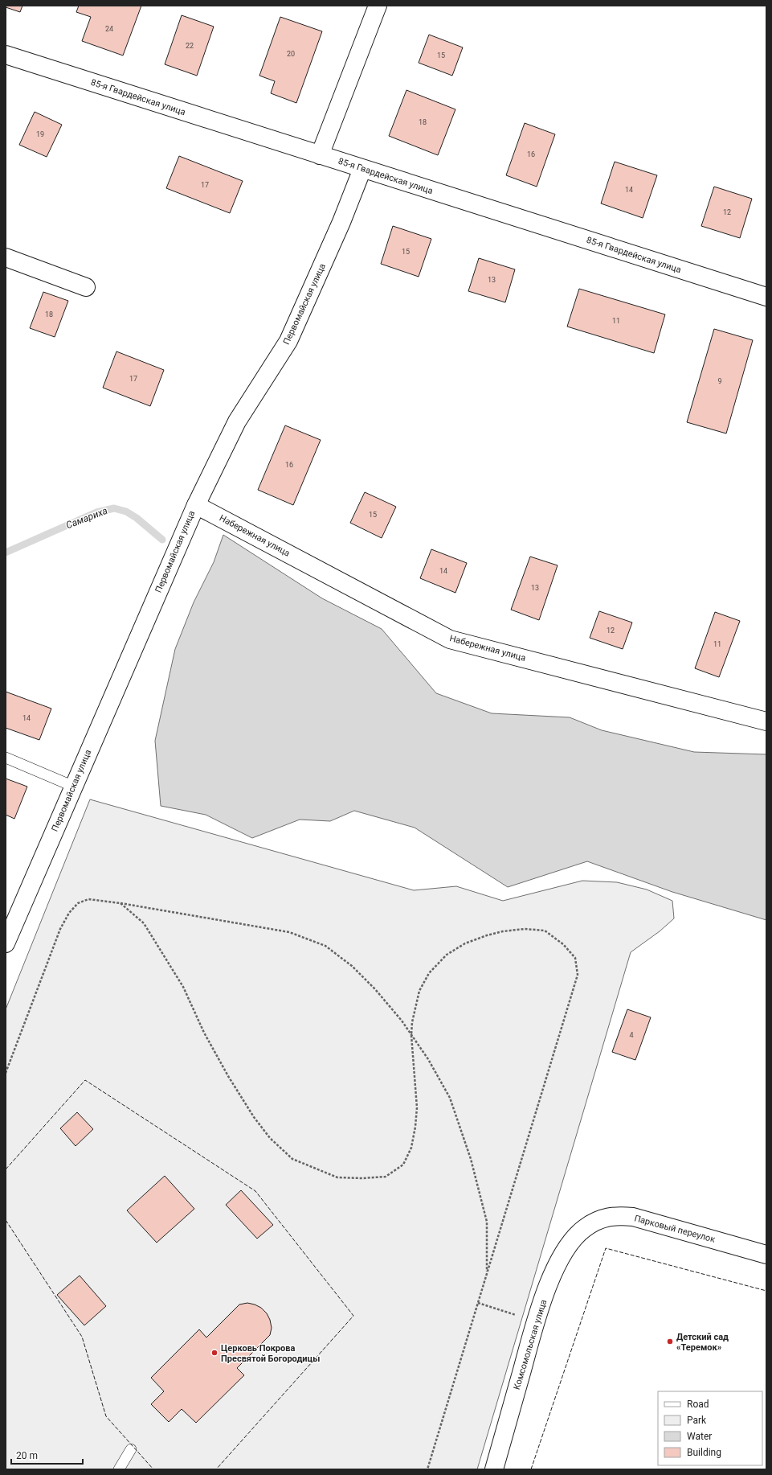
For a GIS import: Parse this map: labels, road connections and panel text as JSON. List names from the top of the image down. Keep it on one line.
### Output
{"streets":{"street":["85-я Гвардейская улица","Первомайская улица","Набережная улица","Парковый переулок","Комсомольская улица"]},"crossings":[["85-я Гвардейская улица","Первомайская улица"],["Первомайская улица","Набережная улица"],["Парковый переулок","Комсомольская улица"]],"water":["Самариха"],"places":["Детский сад «Теремок»","Церковь Покрова Пресвятой Богородицы"],"house_numbers":["24","22","20","15","18","19","16","17","14","12","15","13","18","11","17","9","16","15","14","13","12","11","14","4"],"legend":["Road","Park","Water","Building"],"scale_bar":"20 m"}
